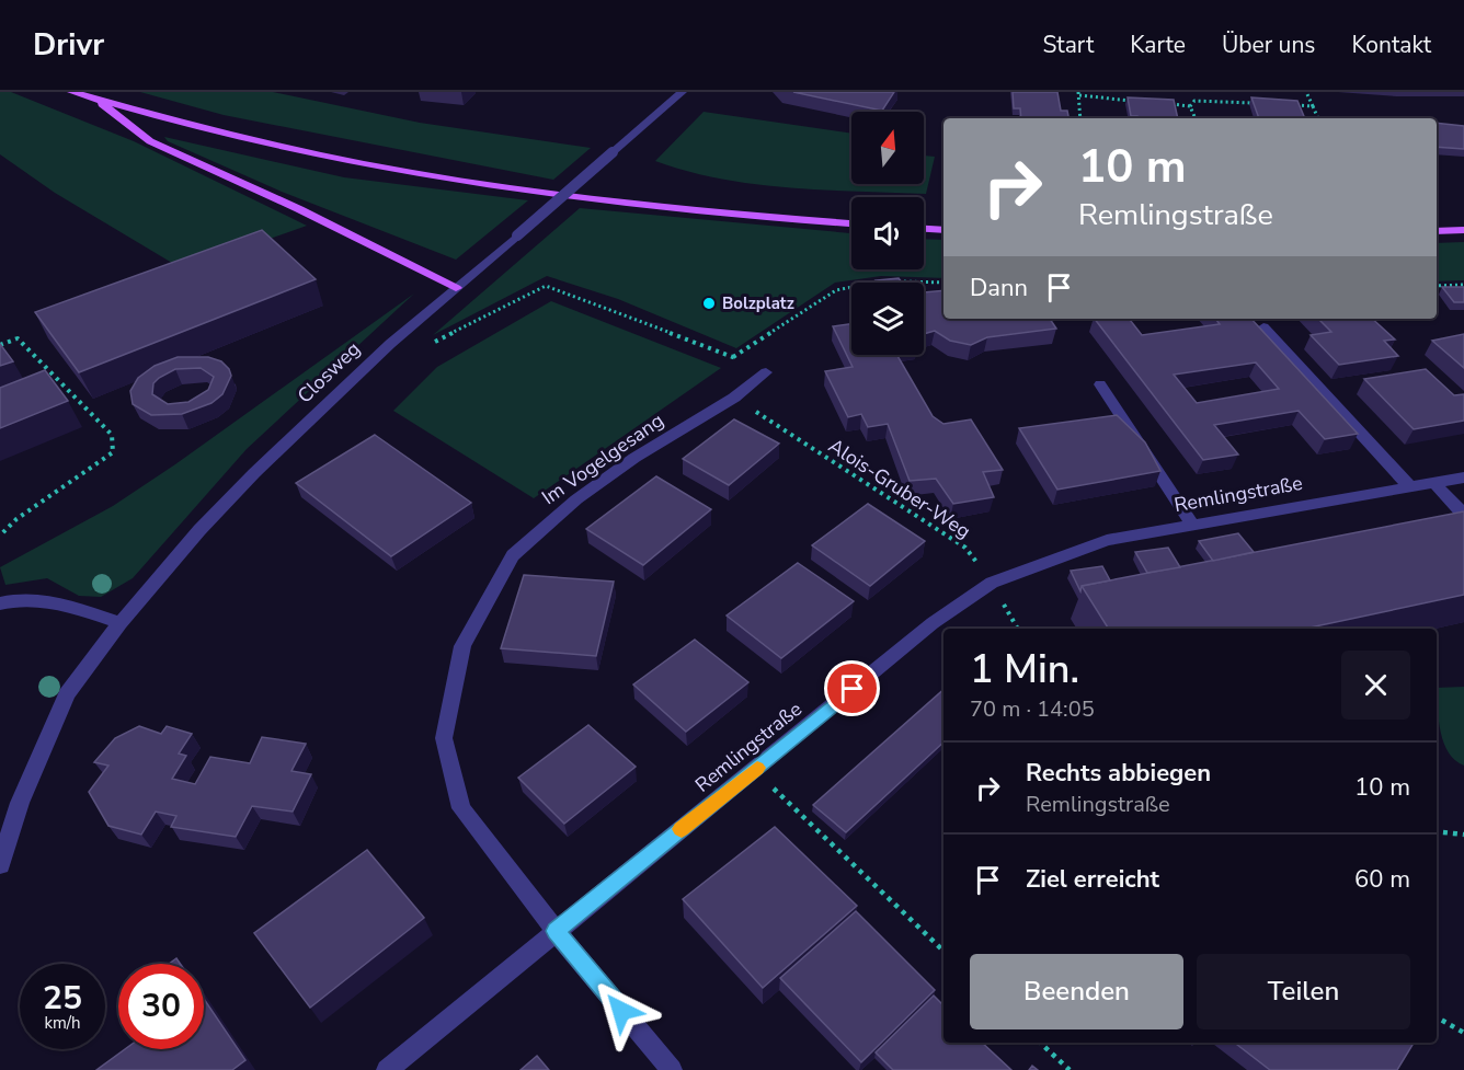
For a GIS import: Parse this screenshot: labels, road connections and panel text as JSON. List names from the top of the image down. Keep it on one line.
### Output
{"streets":{"street":["Closweg","Im Vogelgesang","Remlingstraße"],"path":["Alois-Gruber-Weg"]},"crossings":[["Im Vogelgesang","Alois-Gruber-Weg"],["Im Vogelgesang","Remlingstraße"],["Alois-Gruber-Weg","Remlingstraße"]],"places":["Bolzplatz"],"north":"top","page":{"header":"Drivr","nav":["Start","Karte","Über uns","Kontakt"],"turn":["10 m","Remlingstraße"],"then":"Dann","heading":["1 Min.","70 m · 14:05"],"list":[{"name":"Rechts abbiegen","note":"Remlingstraße","value":"10 m"},{"name":"Ziel erreicht","value":"60 m"}],"buttons":["Beenden","Teilen"],"speed":"25 km/h","limit":"30"}}
